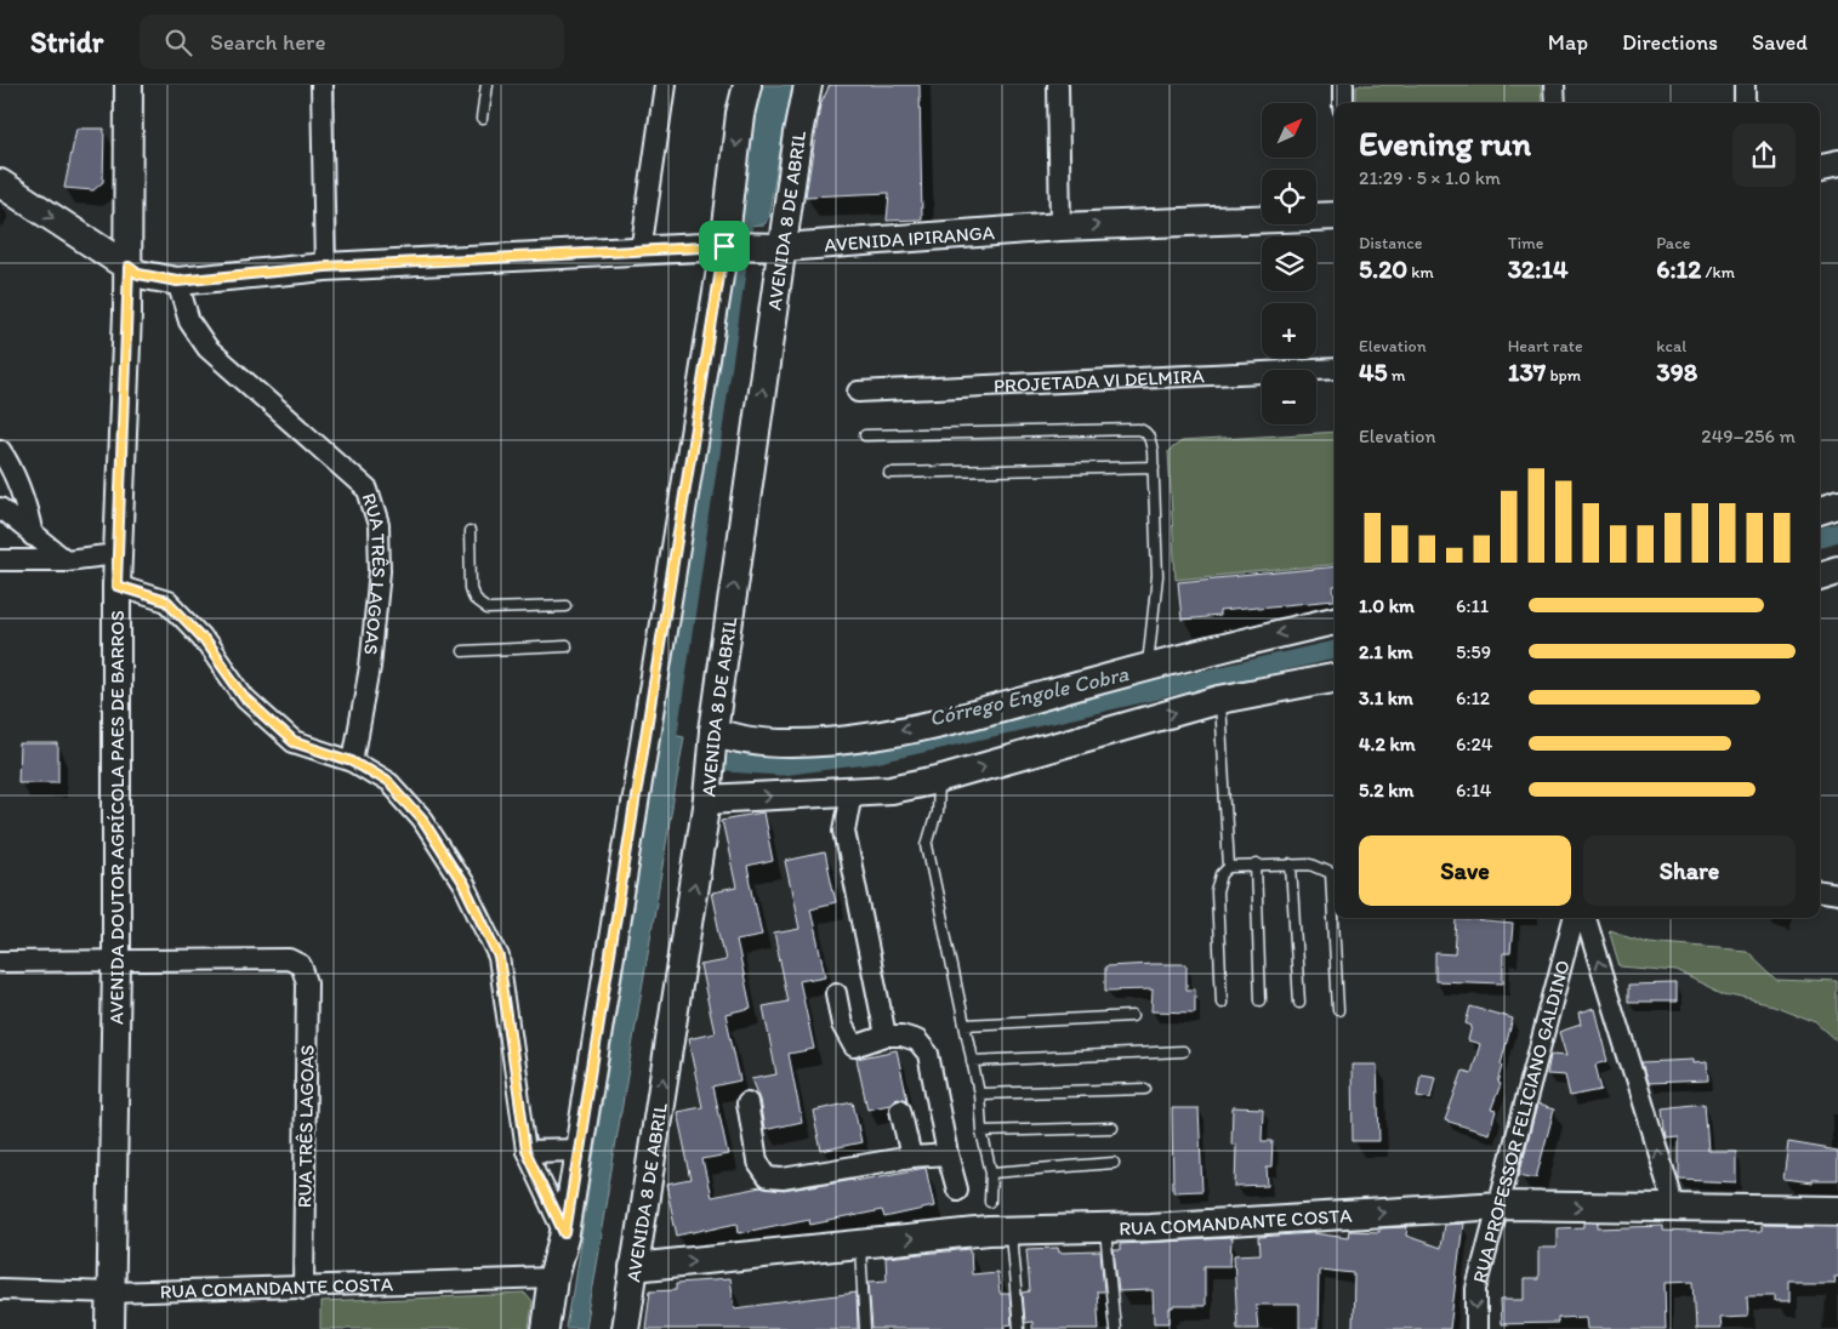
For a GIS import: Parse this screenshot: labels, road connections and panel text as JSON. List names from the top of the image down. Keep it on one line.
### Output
{"streets":{"street":["AVENIDA 8 DE ABRIL","AVENIDA IPIRANGA","PROJETADA VI DELMIRA","RUA TRÊS LAGOAS","AVENIDA DOUTOR AGRÍCOLA PAES DE BARROS","RUA PROFESSOR FELICIANO GALDINO","RUA COMANDANTE COSTA"]},"crossings":[["AVENIDA 8 DE ABRIL","AVENIDA IPIRANGA"],["AVENIDA 8 DE ABRIL","RUA COMANDANTE COSTA"],["AVENIDA IPIRANGA","RUA TRÊS LAGOAS"],["AVENIDA IPIRANGA","AVENIDA DOUTOR AGRÍCOLA PAES DE BARROS"],["RUA TRÊS LAGOAS","AVENIDA DOUTOR AGRÍCOLA PAES DE BARROS"],["RUA TRÊS LAGOAS","RUA COMANDANTE COSTA"],["AVENIDA DOUTOR AGRÍCOLA PAES DE BARROS","RUA COMANDANTE COSTA"],["RUA PROFESSOR FELICIANO GALDINO","RUA COMANDANTE COSTA"]],"one_way":["RUA COMANDANTE COSTA"],"water":["Córrego Engole Cobra"],"north":"top right","page":{"header":"Stridr","search":"Search here","nav":["Map","Directions","Saved"],"map_buttons":["+","−"],"heading":["Evening run","21:29 · 5 × 1.0 km"],"stats":[["Distance","5.20 km"],["Time","32:14"],["Pace","6:12 /km"],["Elevation","45 m"],["Heart rate","137 bpm"],["kcal","398"]],"chart":["Elevation","249–256 m"],"list":[{"name":"1.0 km","note":"6:11"},{"name":"2.1 km","note":"5:59"},{"name":"3.1 km","note":"6:12"},{"name":"4.2 km","note":"6:24"},{"name":"5.2 km","note":"6:14"}],"buttons":["Save","Share"]}}
